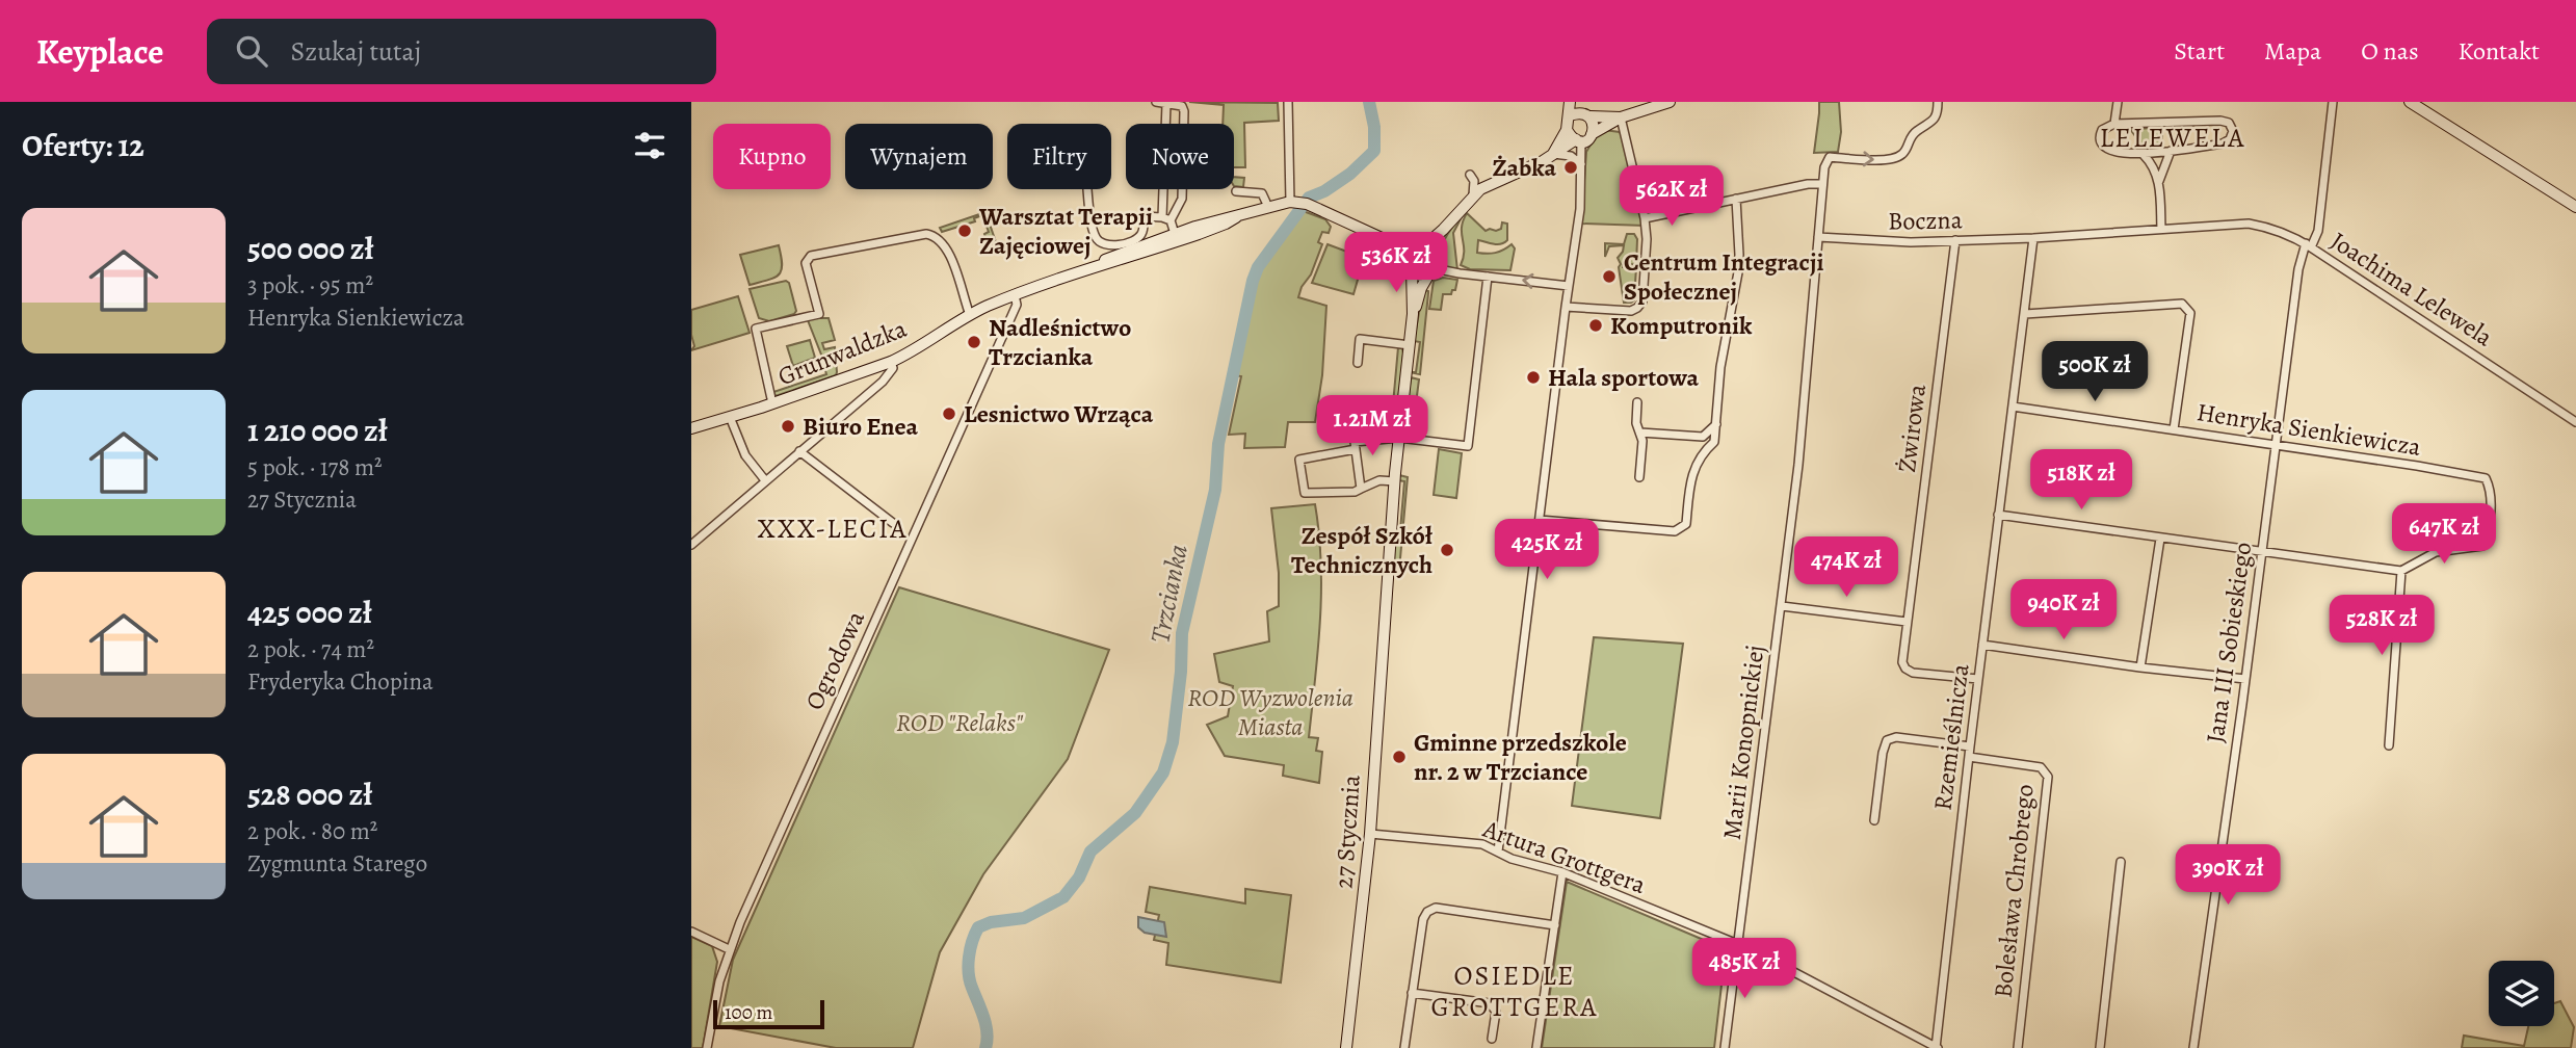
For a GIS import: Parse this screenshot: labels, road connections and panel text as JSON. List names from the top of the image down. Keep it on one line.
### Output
{"streets":{"main road":["Grunwaldzka","27 Stycznia"],"street":["Boczna","Joachima Lelewela","Żwirowa","Henryka Sienkiewicza","Jana III Sobieskiego","Ogrodowa","Rzemieślnicza","Marii Konopnickiej","Artura Grottgera","Bolesława Chrobrego"]},"crossings":[["Boczna","Żwirowa"],["Boczna","Rzemieślnicza"],["Boczna","Marii Konopnickiej"],["Joachima Lelewela","Jana III Sobieskiego"],["Grunwaldzka","Ogrodowa"],["Żwirowa","Rzemieślnicza"],["Henryka Sienkiewicza","Jana III Sobieskiego"],["Henryka Sienkiewicza","Rzemieślnicza"],["Rzemieślnicza","Artura Grottgera"],["Rzemieślnicza","Bolesława Chrobrego"],["Marii Konopnickiej","Artura Grottgera"],["27 Stycznia","Artura Grottgera"]],"districts":["LELEWELA","XXX-LECIA","OSIEDLE GROTTGERA"],"water":["Trzcianka"],"parks":["ROD Wyzwolenia Miasta","ROD \"Relaks\""],"places":["Żabka","Warsztat Terapii Zajęciowej","Centrum Integracji Społecznej","Komputronik","Nadleśnictwo Trzcianka","Hala sportowa","Lesnictwo Wrząca","Biuro Enea","Zespół Szkół Technicznych","Gminne przedszkole nr. 2 w Trzciance"],"scale_bar":"100 m","page":{"header":"Keyplace","search":"Szukaj tutaj","nav":["Start","Mapa","O nas","Kontakt"],"heading":"Oferty: 12","chip":["Kupno","Wynajem","Filtry","Nowe"],"price":["562K zł","536K zł","500K zł","1.21M zł","518K zł","647K zł","425K zł","474K zł","940K zł","528K zł","390K zł","485K zł"],"list":[{"name":"500 000 zł","note":"3 pok. · 95 m² · Henryka Sienkiewicza"},{"name":"1 210 000 zł","note":"5 pok. · 178 m² · 27 Stycznia"},{"name":"425 000 zł","note":"2 pok. · 74 m² · Fryderyka Chopina"},{"name":"528 000 zł","note":"2 pok. · 80 m² · Zygmunta Starego"}],"scale":"100 m"}}
